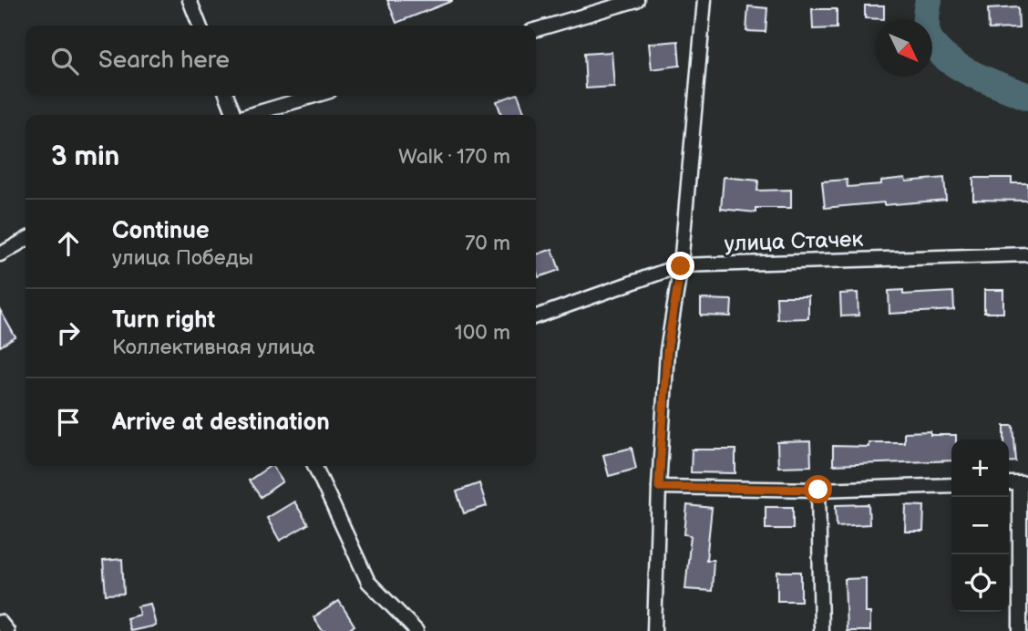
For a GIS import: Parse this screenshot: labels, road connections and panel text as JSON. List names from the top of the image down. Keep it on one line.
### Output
{"streets":{"street":["улица Стачек"]},"north":"bottom right","page":{"search":"Search here","heading":["3 min","Walk · 170 m"],"list":[["Continue","улица Победы","70 m"],["Turn right","Коллективная улица","100 m"],"Arrive at destination"],"map_buttons":["+","−"]}}
